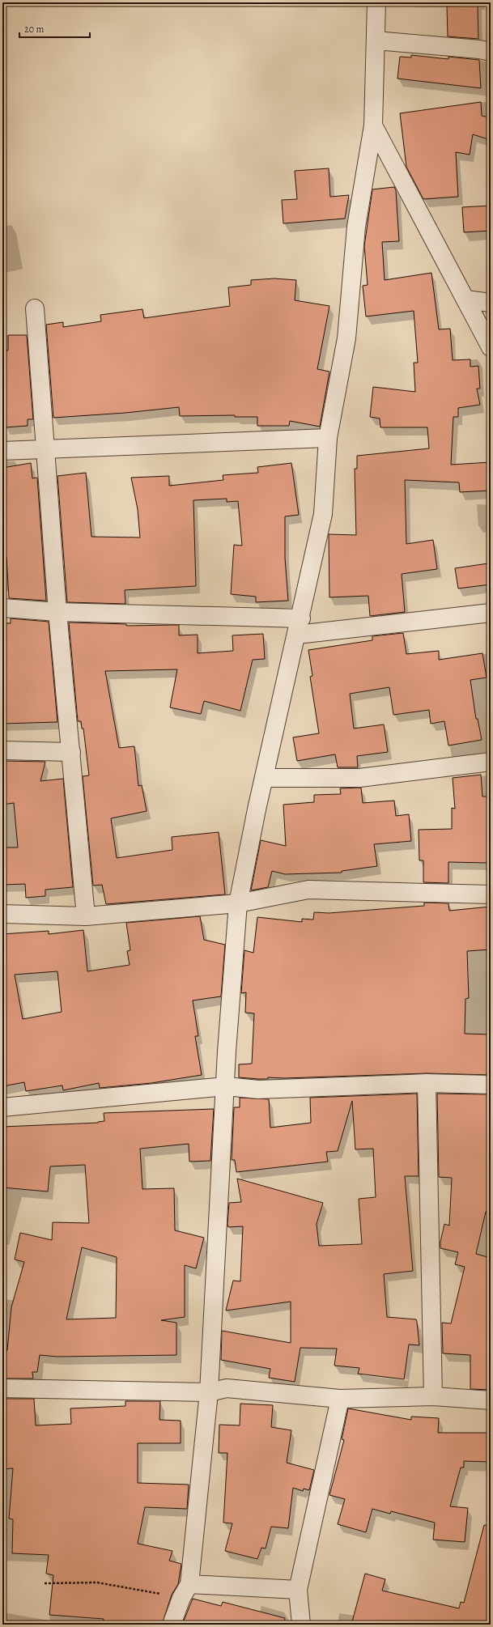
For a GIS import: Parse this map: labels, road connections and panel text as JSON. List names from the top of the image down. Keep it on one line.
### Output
{"scale_bar":"20 m"}
